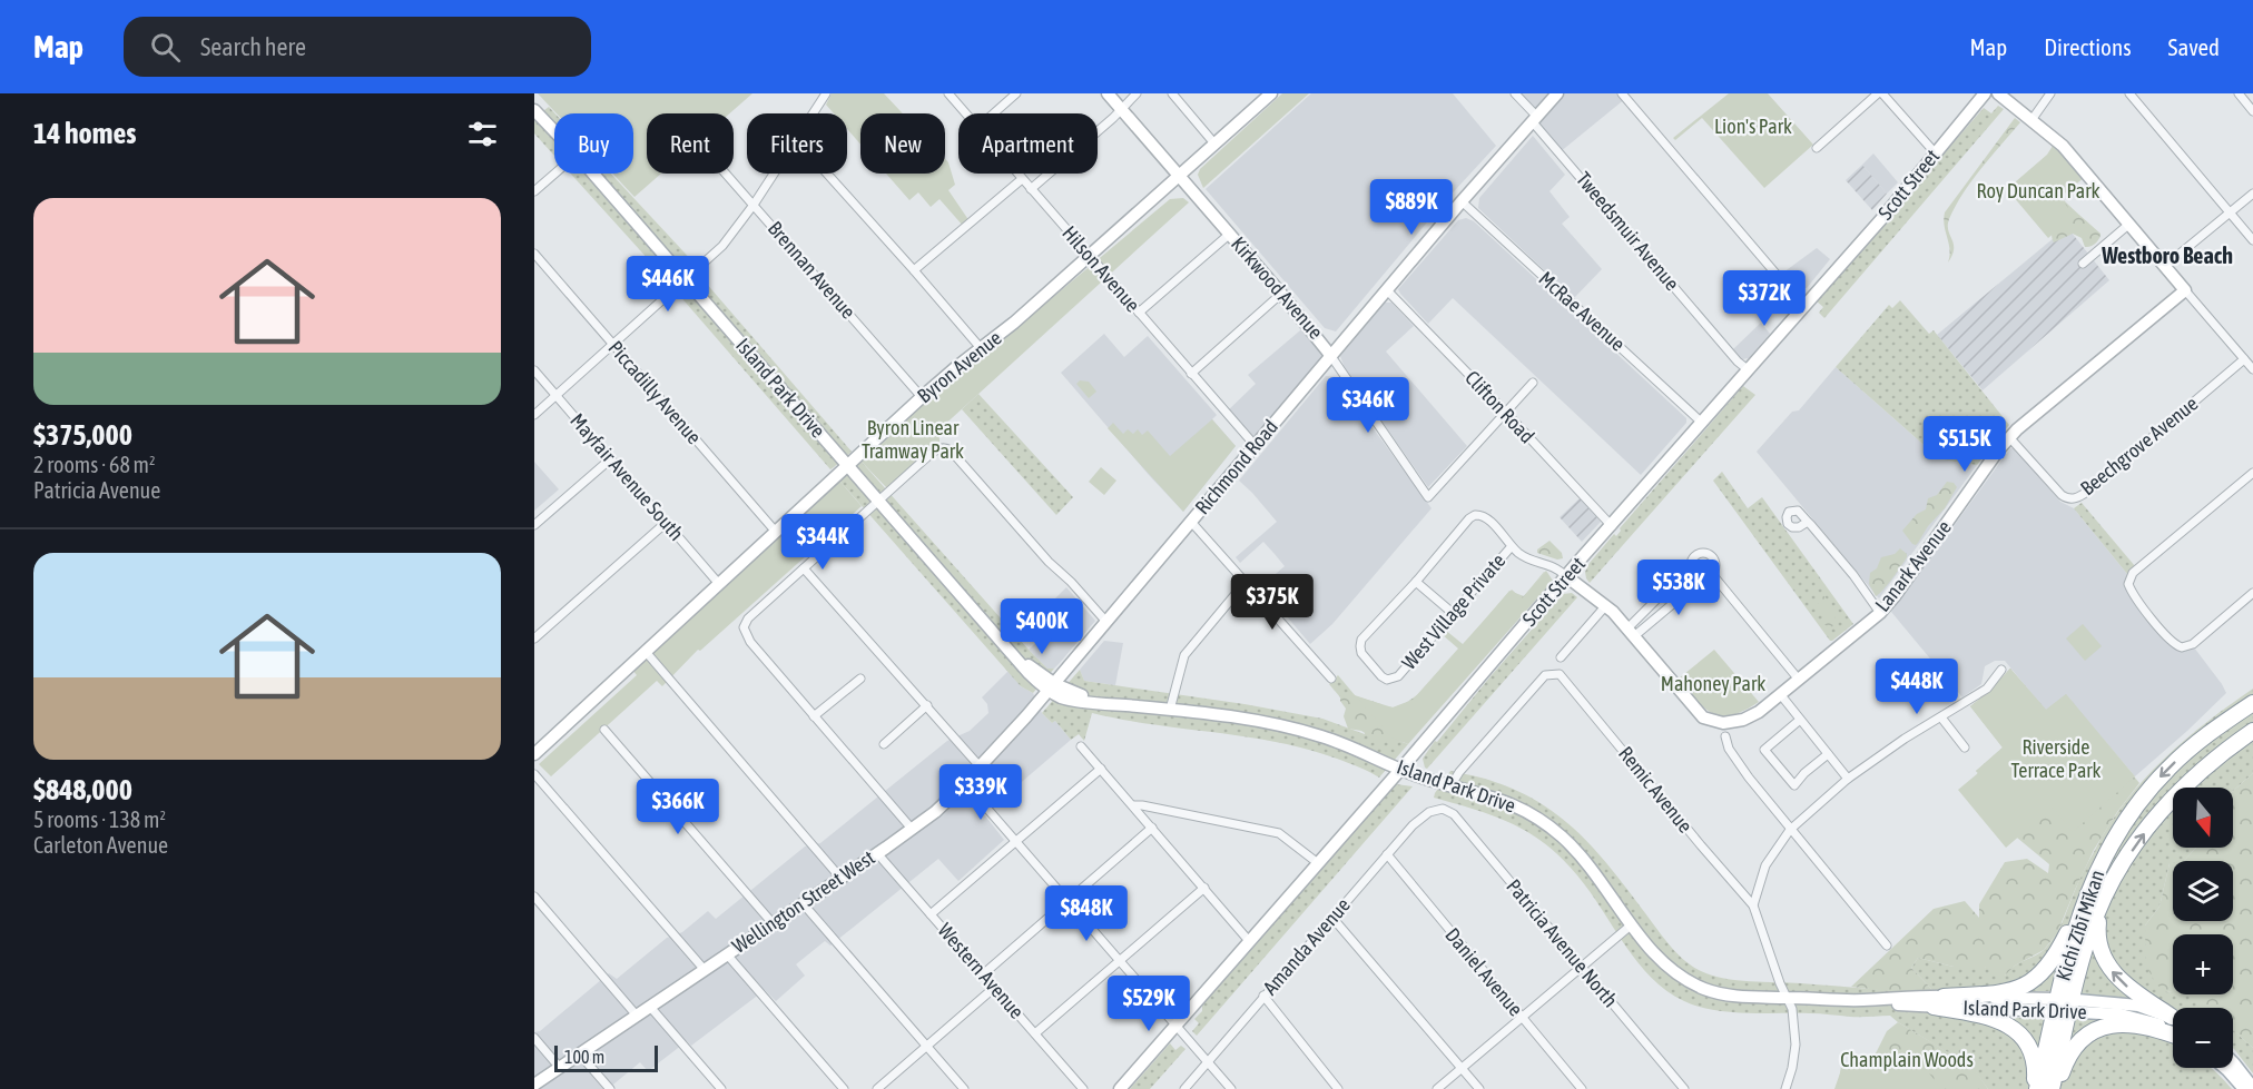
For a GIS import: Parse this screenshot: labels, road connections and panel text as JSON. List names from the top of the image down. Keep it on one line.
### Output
{"streets":{"highway":["Kichi Zībī Mīkan"],"main road":["Scott Street","Kirkwood Avenue","Byron Avenue","Island Park Drive","Richmond Road","Lanark Avenue","Wellington Street West"],"street":["Tweedsmuir Avenue","Hilson Avenue","Brennan Avenue","McRae Avenue","Piccadilly Avenue","Clifton Road","Beechgrove Avenue","Mayfair Avenue South","West Village Private","Remic Avenue","Patricia Avenue North","Amanda Avenue","Western Avenue","Daniel Avenue"]},"crossings":[["Scott Street","Tweedsmuir Avenue"],["Scott Street","McRae Avenue"],["Scott Street","Island Park Drive"],["Scott Street","Clifton Road"],["Scott Street","Lanark Avenue"],["Scott Street","West Village Private"],["Tweedsmuir Avenue","Richmond Road"],["Hilson Avenue","Byron Avenue"],["Hilson Avenue","Richmond Road"],["Brennan Avenue","Byron Avenue"],["Kirkwood Avenue","Byron Avenue"],["Kirkwood Avenue","Clifton Road"],["Kirkwood Avenue","Richmond Road"],["McRae Avenue","Richmond Road"],["Byron Avenue","Island Park Drive"],["Byron Avenue","Piccadilly Avenue"],["Byron Avenue","Mayfair Avenue South"],["Island Park Drive","Richmond Road"],["Island Park Drive","Remic Avenue"],["Island Park Drive","Wellington Street West"],["Island Park Drive","Kichi Zībī Mīkan"],["Clifton Road","Richmond Road"],["Beechgrove Avenue","Lanark Avenue"],["Richmond Road","Wellington Street West"],["Lanark Avenue","West Village Private"],["Wellington Street West","Western Avenue"],["Patricia Avenue North","Amanda Avenue"],["Amanda Avenue","Daniel Avenue"]],"districts":["Westboro Beach"],"parks":["Lion's Park","Roy Duncan Park","Byron Linear Tramway Park","Mahoney Park","Riverside Terrace Park","Champlain Woods"],"scale_bar":"100 m","north":"bottom","page":{"header":"Map","search":"Search here","nav":["Map","Directions","Saved"],"heading":"14 homes","chip":["Buy","Rent","Filters","New","Apartment"],"list":[{"name":"$375,000","note":"2 rooms · 68 m² · Patricia Avenue"},{"name":"$848,000","note":"5 rooms · 138 m² · Carleton Avenue"}],"price":["$889K","$446K","$372K","$346K","$515K","$344K","$538K","$375K","$400K","$448K","$339K","$366K","$848K","$529K"],"map_buttons":["+","−"],"scale":"100 m"}}
